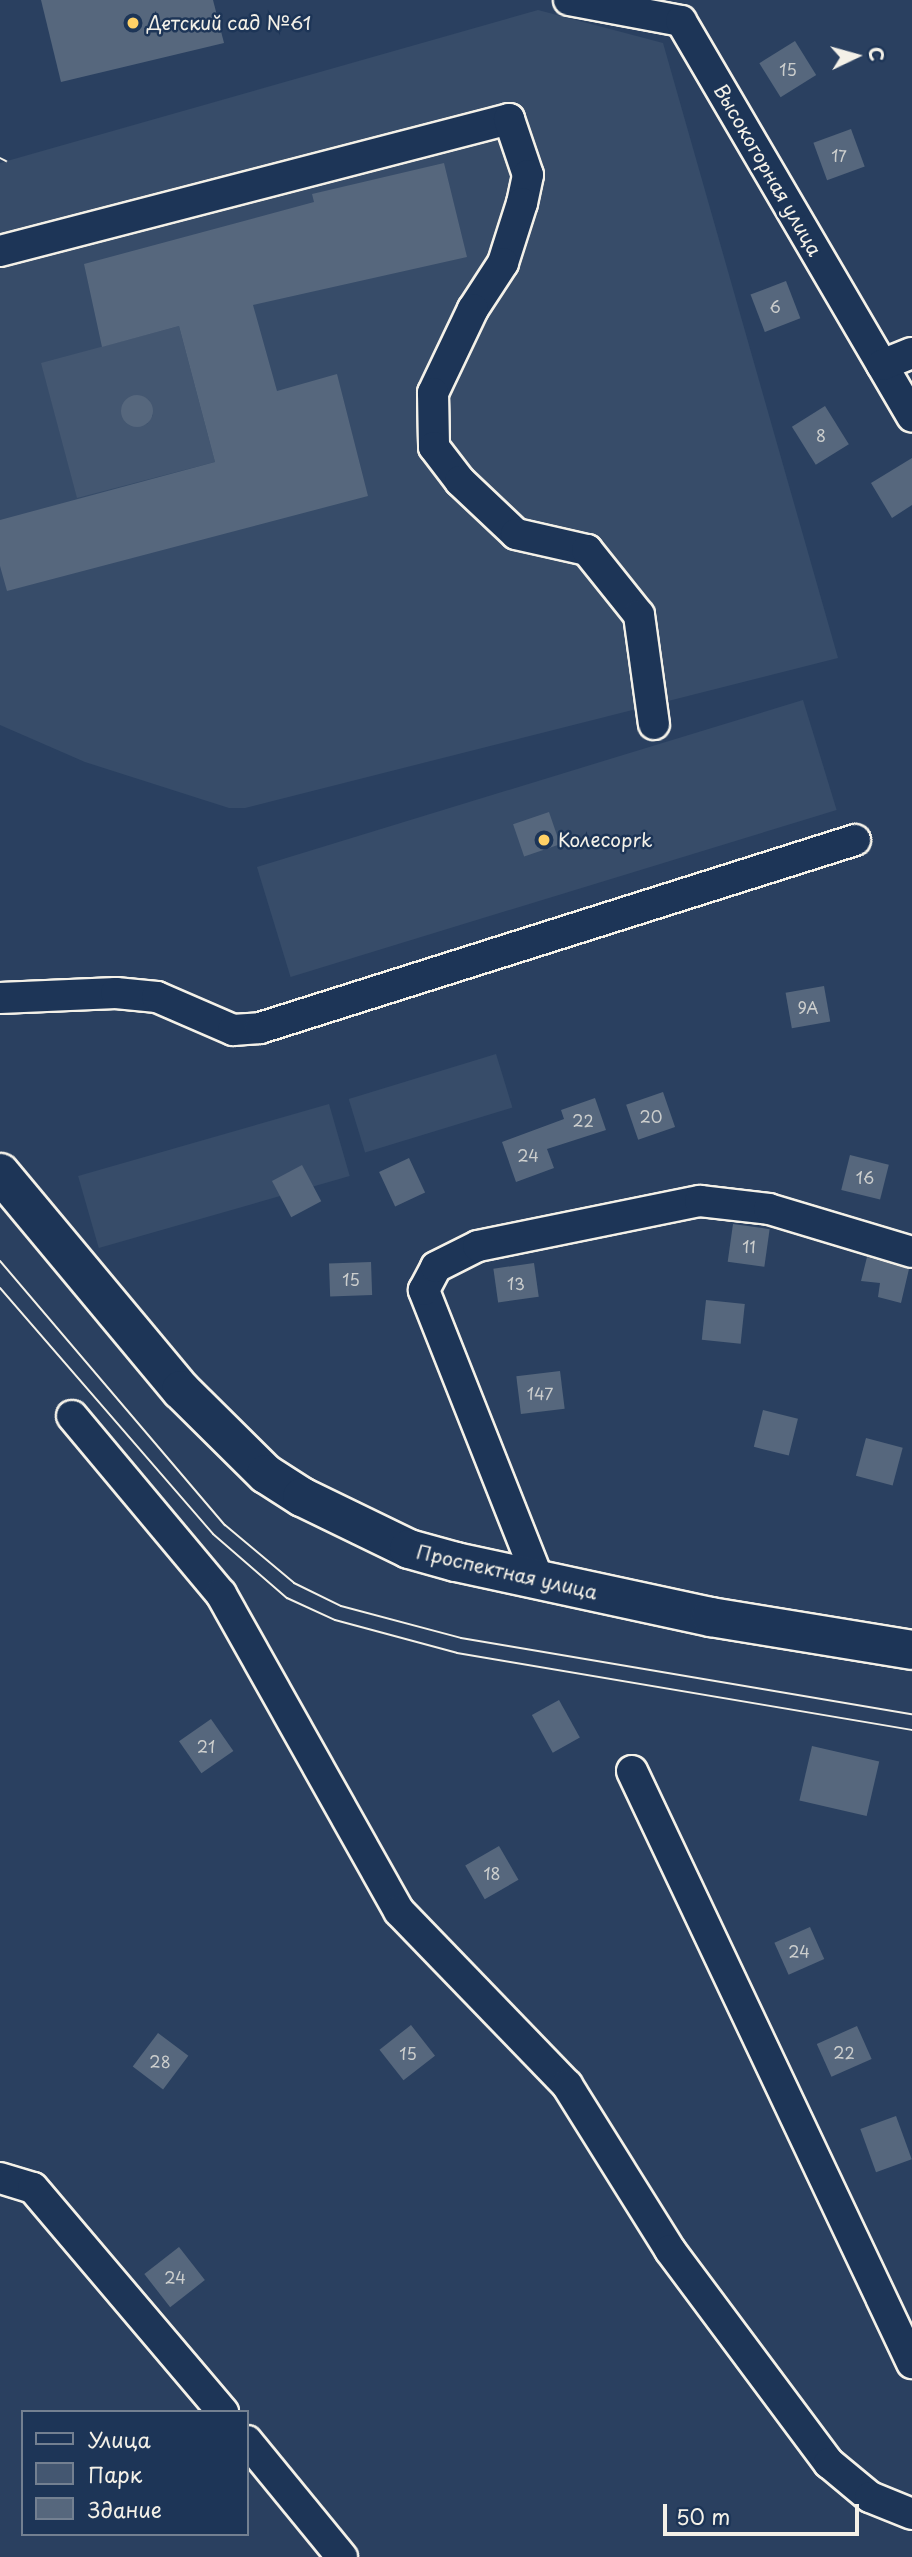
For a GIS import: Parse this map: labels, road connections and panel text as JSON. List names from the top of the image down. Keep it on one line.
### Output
{"streets":{"main road":["Проспектная улица"],"street":["Высокогорная улица"]},"places":["Детский сад №61","Колесоprk"],"house_numbers":["15","17","6","8","9А","20","22","24","16","11","15","13","147","21","18","24","22","15","28","24"],"legend":["Улица","Парк","Здание"],"scale_bar":"50 m","north":"right"}
